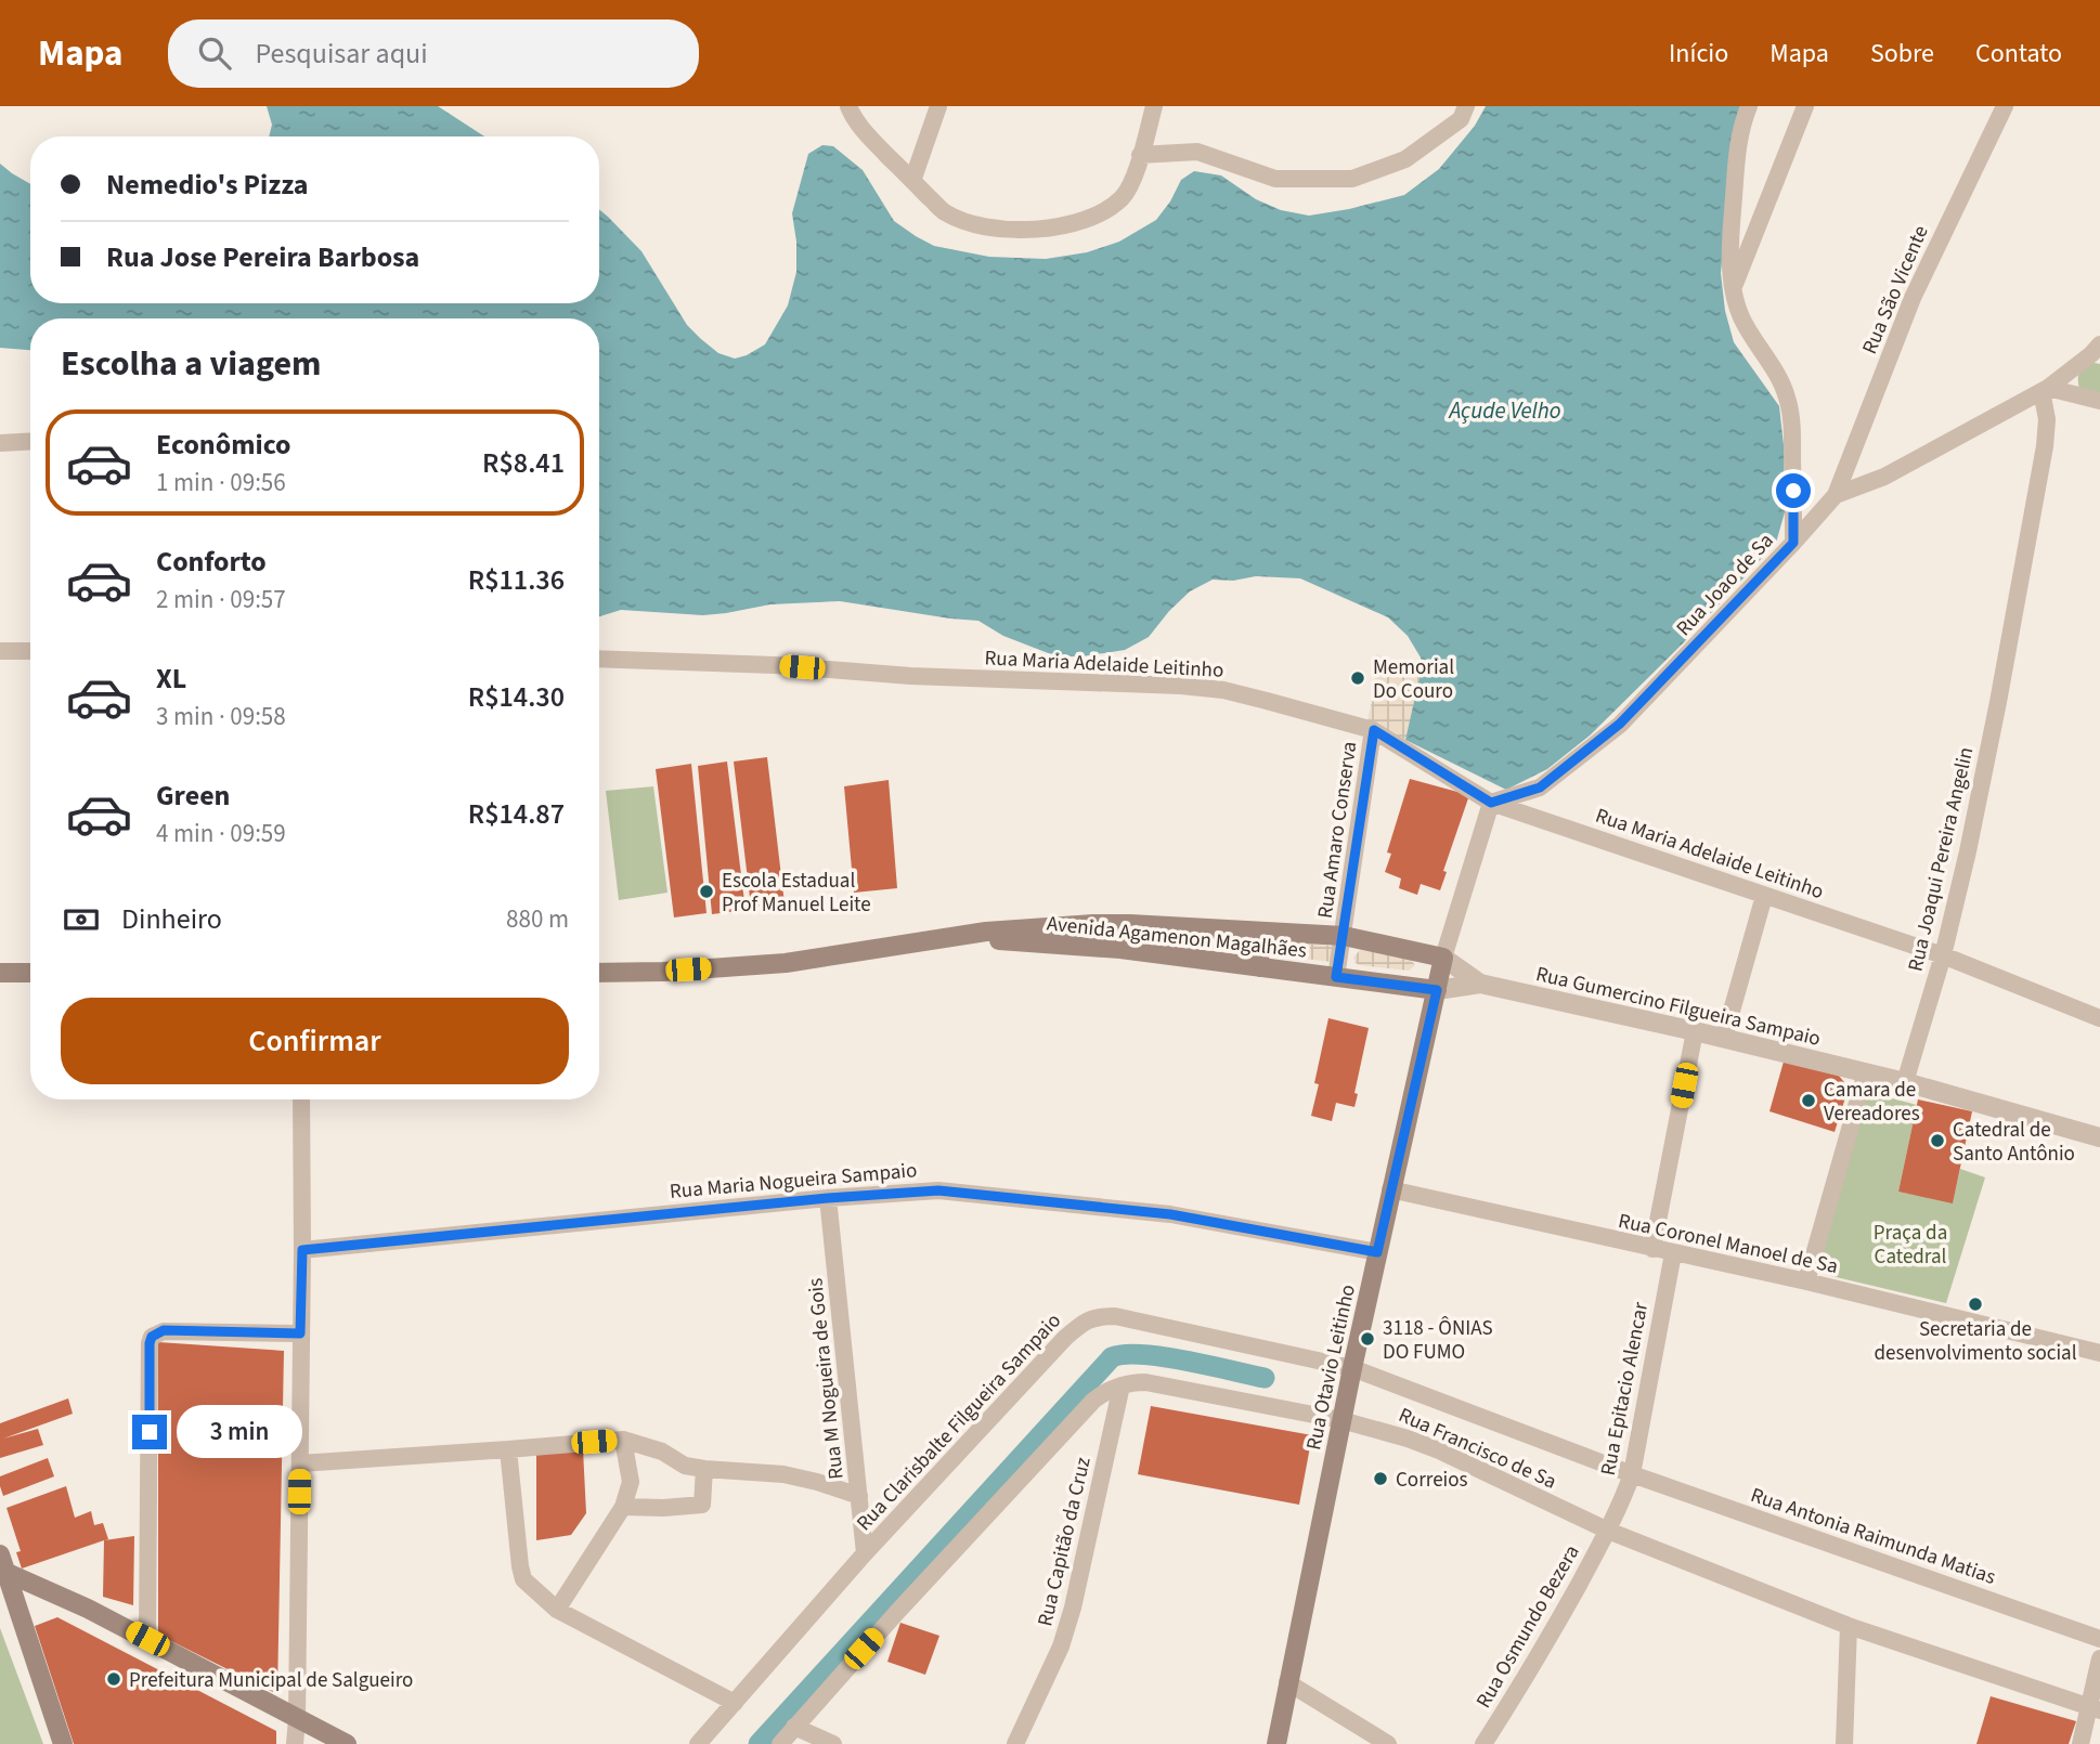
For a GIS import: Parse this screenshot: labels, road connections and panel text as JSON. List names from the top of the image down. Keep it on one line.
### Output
{"streets":{"main road":["Avenida Agamenon Magalhães","Rua Otavio Leitinho"],"street":["Rua São Vicente","Rua Joao de Sa","Rua Maria Adelaide Leitinho","Rua Amaro Conserva","Rua Joaqui Pereira Angelin","Rua Gumercino Filgueira Sampaio","Rua Maria Nogueira Sampaio","Rua Coronel Manoel de Sa","Rua M Nogueira de Gois","Rua Epitacio Alencar","Rua Clarisbalte Filgueira Sampaio","Rua Francisco de Sa","Rua Antonia Raimunda Matias","Rua Capitão da Cruz","Rua Osmundo Bezera"]},"crossings":[["Rua São Vicente","Rua Joao de Sa"],["Rua Joao de Sa","Rua Maria Adelaide Leitinho"],["Rua Joao de Sa","Rua Joaqui Pereira Angelin"],["Rua Maria Adelaide Leitinho","Rua Amaro Conserva"],["Rua Maria Adelaide Leitinho","Rua Joaqui Pereira Angelin"],["Rua Amaro Conserva","Avenida Agamenon Magalhães"],["Avenida Agamenon Magalhães","Rua Gumercino Filgueira Sampaio"],["Avenida Agamenon Magalhães","Rua Otavio Leitinho"],["Rua Gumercino Filgueira Sampaio","Rua Otavio Leitinho"],["Rua Maria Nogueira Sampaio","Rua Otavio Leitinho"],["Rua Maria Nogueira Sampaio","Rua M Nogueira de Gois"],["Rua Coronel Manoel de Sa","Rua Otavio Leitinho"],["Rua Coronel Manoel de Sa","Rua Epitacio Alencar"],["Rua Otavio Leitinho","Rua Clarisbalte Filgueira Sampaio"],["Rua Otavio Leitinho","Rua Francisco de Sa"],["Rua M Nogueira de Gois","Rua Clarisbalte Filgueira Sampaio"],["Rua Epitacio Alencar","Rua Clarisbalte Filgueira Sampaio"],["Rua Epitacio Alencar","Rua Francisco de Sa"],["Rua Epitacio Alencar","Rua Antonia Raimunda Matias"],["Rua Epitacio Alencar","Rua Osmundo Bezera"],["Rua Clarisbalte Filgueira Sampaio","Rua Antonia Raimunda Matias"],["Rua Francisco de Sa","Rua Capitão da Cruz"],["Rua Francisco de Sa","Rua Osmundo Bezera"]],"water":["Açude Velho"],"parks":["Praça da Catedral"],"places":["Memorial Do Couro","Escola Estadual Prof Manuel Leite","Camara de Vereadores","Catedral de Santo Antônio","Secretaria de desenvolvimento social","3118 - ÔNIAS DO FUMO","Correios","Prefeitura Municipal de Salgueiro"],"page":{"header":"Mapa","search":"Pesquisar aqui","nav":["Início","Mapa","Sobre","Contato"],"banner":["Nemedio's Pizza","Rua Jose Pereira Barbosa"],"heading":"Escolha a viagem","list":[{"name":"Econômico","note":"1 min · 09:56","value":"R$8.41"},{"name":"Conforto","note":"2 min · 09:57","value":"R$11.36"},{"name":"XL","note":"3 min · 09:58","value":"R$14.30"},{"name":"Green","note":"4 min · 09:59","value":"R$14.87"}],"pay":["Dinheiro","880 m"],"buttons":"Confirmar","bubble":"3 min"}}
